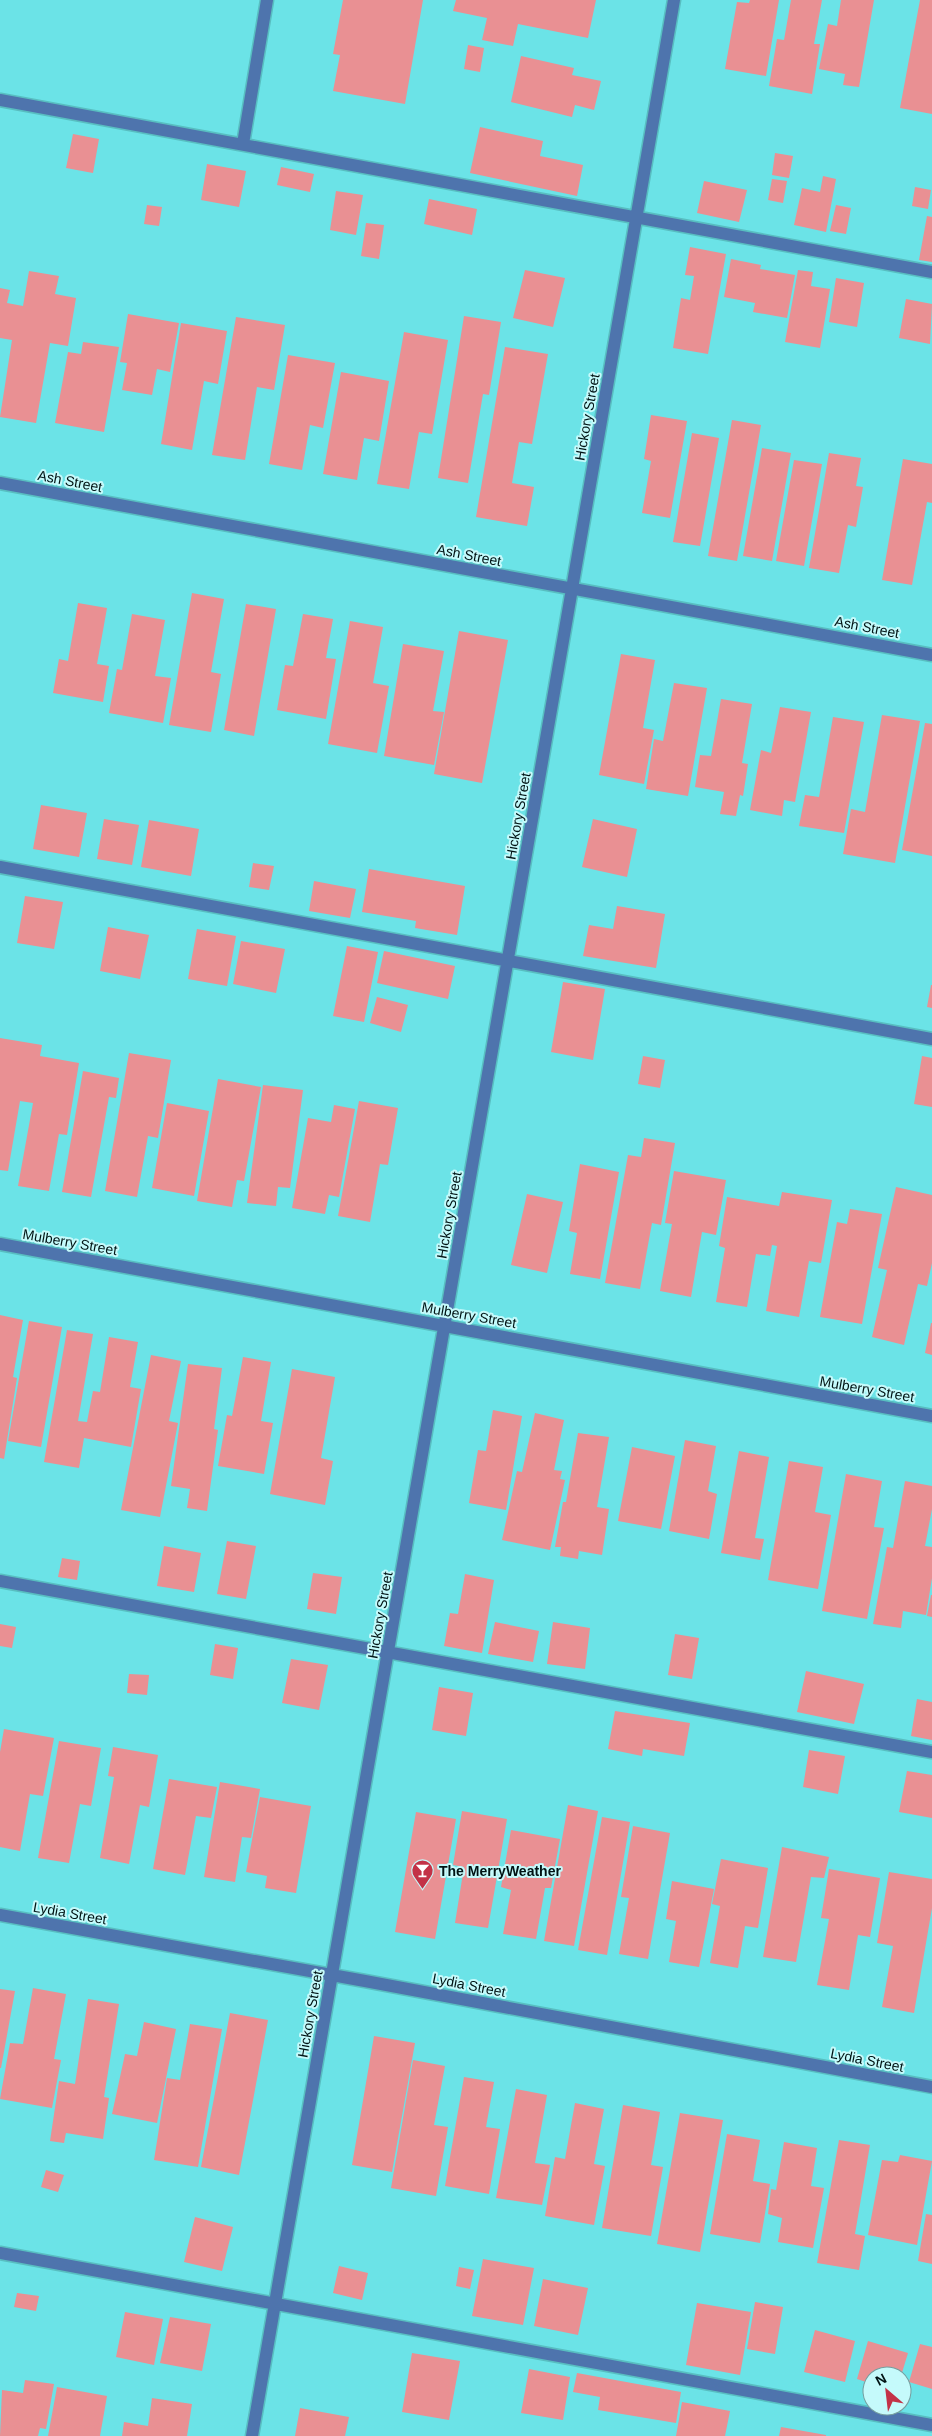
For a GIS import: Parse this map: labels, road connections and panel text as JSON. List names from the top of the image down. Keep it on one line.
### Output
{"streets":{"street":["Hickory Street","Ash Street","Mulberry Street","Lydia Street"]},"crossings":[["Hickory Street","Ash Street"],["Hickory Street","Mulberry Street"],["Hickory Street","Lydia Street"]],"places":{"bar":["The MerryWeather"]},"north":"top left"}
